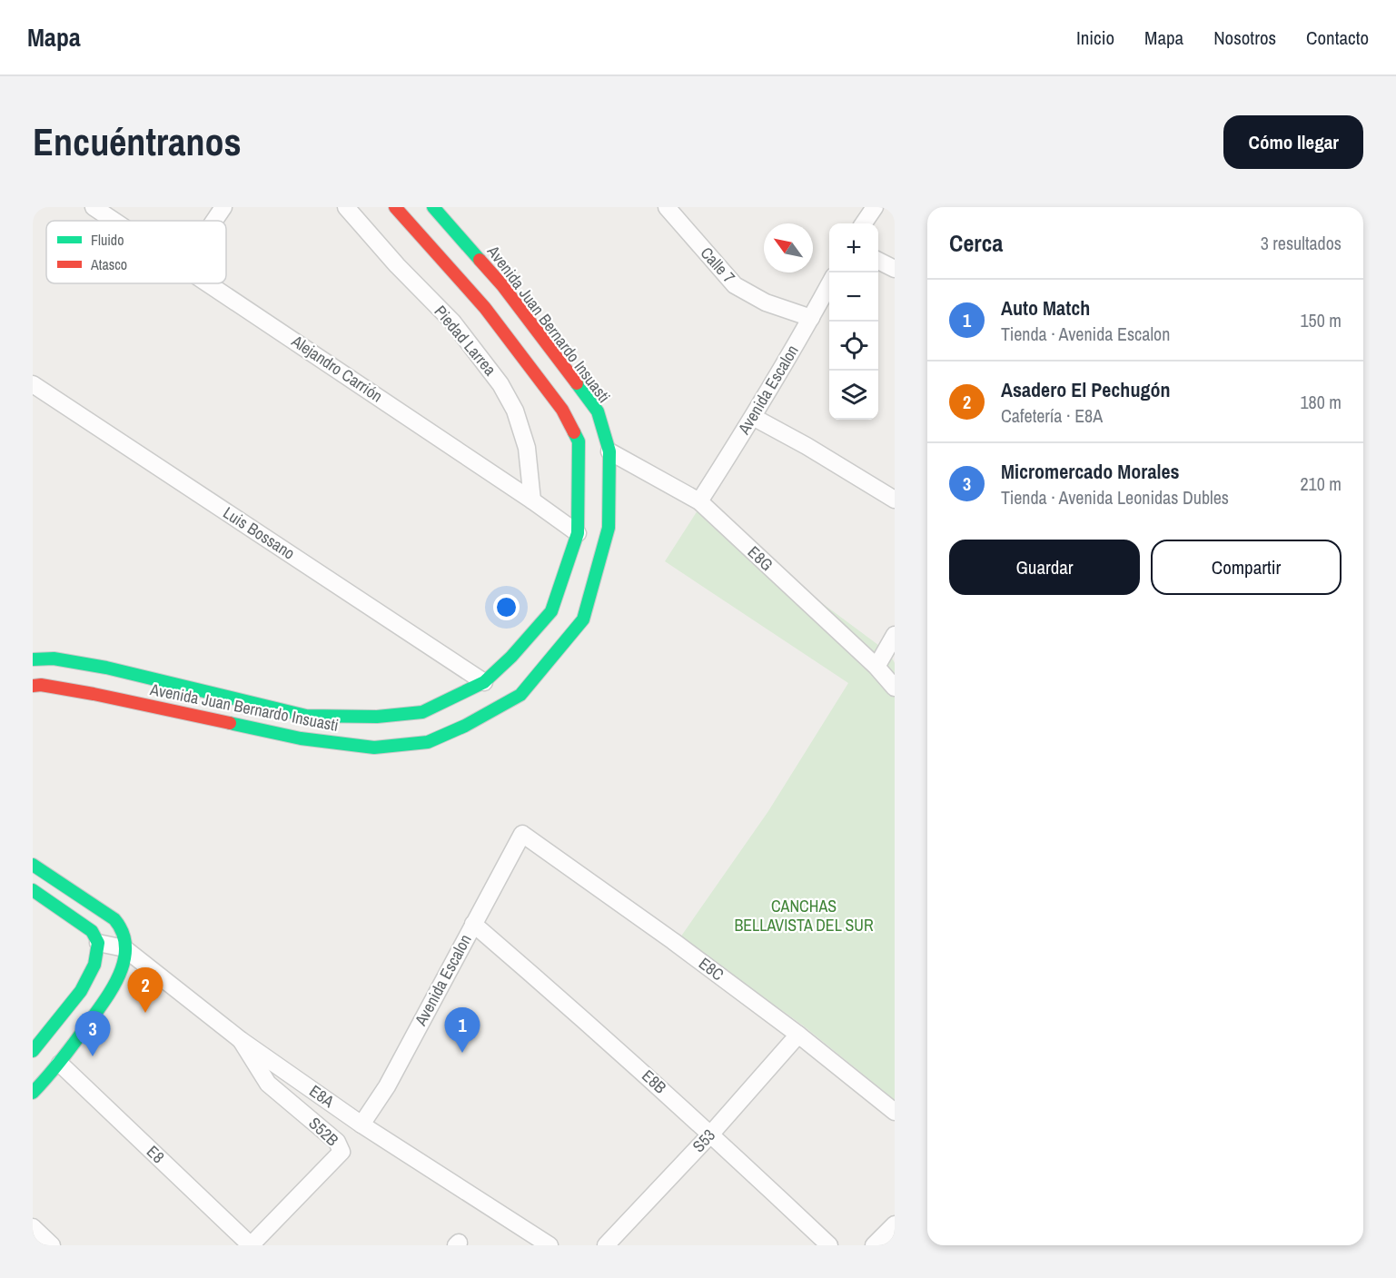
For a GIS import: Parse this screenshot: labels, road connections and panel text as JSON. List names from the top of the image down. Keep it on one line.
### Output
{"streets":{"main road":["Avenida Juan Bernardo Insuasti"],"street":["Calle 7","Piedad Larrea","Alejandro Carrión","Avenida Escalon","Luis Bossano","E8G","E8C","E8B","E8A","S52B","S53","E8"]},"crossings":[["Calle 7","Avenida Escalon"],["Avenida Juan Bernardo Insuasti","Alejandro Carrión"],["Avenida Juan Bernardo Insuasti","Luis Bossano"],["Avenida Juan Bernardo Insuasti","E8G"],["Piedad Larrea","Alejandro Carrión"],["Avenida Escalon","E8G"],["Avenida Escalon","E8C"],["Avenida Escalon","E8B"],["Avenida Escalon","E8A"],["E8C","S53"],["E8B","S53"],["E8A","S52B"],["S52B","E8"]],"parks":["CANCHAS BELLAVISTA DEL SUR"],"legend":["Fluido","Atasco"],"north":"top left","page":{"header":"Mapa","nav":["Inicio","Mapa","Nosotros","Contacto"],"buttons":["Cómo llegar",["Guardar","Compartir"]],"title":"Encuéntranos","heading":["Cerca","3 resultados"],"map_buttons":["+","−"],"list":[{"mark":"1","name":"Auto Match","note":"Tienda · Avenida Escalon","value":"150 m"},{"mark":"2","name":"Asadero El Pechugón","note":"Cafetería · E8A","value":"180 m"},{"mark":"3","name":"Micromercado Morales","note":"Tienda · Avenida Leonidas Dubles","value":"210 m"}],"pins":["2","1","3"]}}
